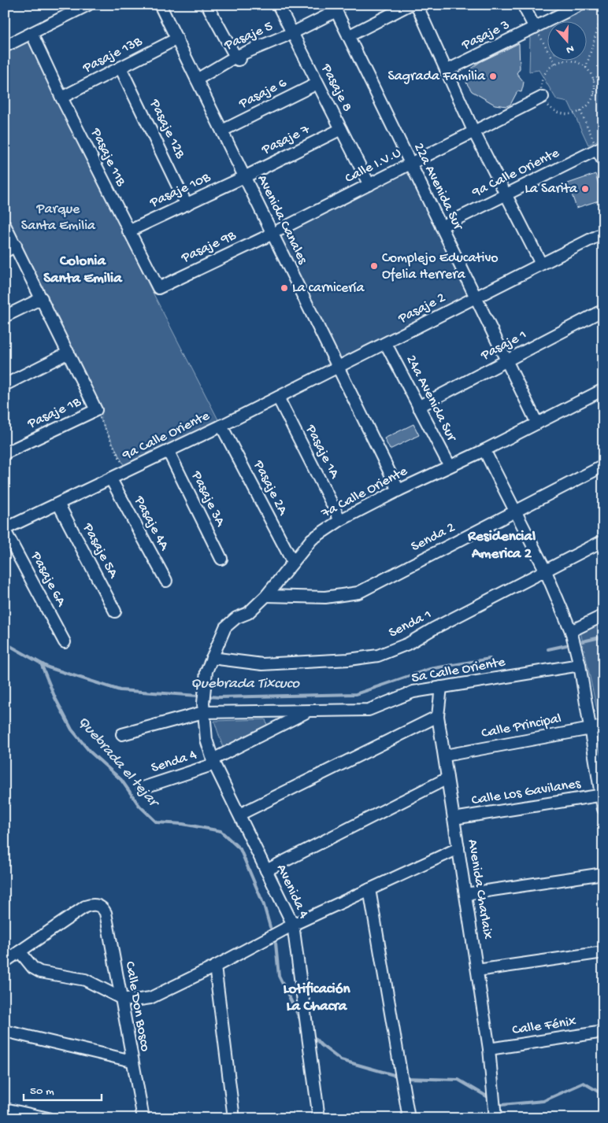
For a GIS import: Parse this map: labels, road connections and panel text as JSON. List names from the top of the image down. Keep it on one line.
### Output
{"streets":{"street":["Pasaje 3","Pasaje 5","Pasaje 13B","Pasaje 8","Pasaje 6","Pasaje 12B","Pasaje 7","Pasaje 11B","Calle I.V.U","9a Calle Oriente","22a Avenida Sur","Pasaje 10B","Avenida Canales","Pasaje 9B","Pasaje 2","Pasaje 1","24a Avenida Sur","Pasaje 1B","Pasaje 1A","Pasaje 2A","7a Calle Oriente","Pasaje 3A","Pasaje 4A","Senda 2","Pasaje 5A","Pasaje 6A","Senda 1","5a Calle Oriente","Calle Principal","Senda 4","Calle Los Gavilanes","Avenida Charlaix","Avenida 4","Calle Don Bosco","Calle Fénix"]},"crossings":[["Pasaje 5","Pasaje 8"],["Pasaje 5","22a Avenida Sur"],["Pasaje 5","Avenida Canales"],["Pasaje 13B","Pasaje 12B"],["Pasaje 13B","Pasaje 11B"],["Pasaje 13B","Avenida Canales"],["Pasaje 8","Pasaje 6"],["Pasaje 8","Pasaje 7"],["Pasaje 8","Calle I.V.U"],["Pasaje 6","Avenida Canales"],["Pasaje 12B","Pasaje 10B"],["Pasaje 7","Pasaje 10B"],["Pasaje 7","Avenida Canales"],["Pasaje 11B","Pasaje 10B"],["Pasaje 11B","Pasaje 9B"],["Calle I.V.U","22a Avenida Sur"],["Calle I.V.U","Avenida Canales"],["Calle I.V.U","Pasaje 9B"],["9a Calle Oriente","22a Avenida Sur"],["9a Calle Oriente","Avenida Canales"],["9a Calle Oriente","Pasaje 2"],["9a Calle Oriente","Pasaje 1A"],["9a Calle Oriente","Pasaje 2A"],["9a Calle Oriente","Pasaje 3A"],["9a Calle Oriente","Pasaje 4A"],["9a Calle Oriente","Pasaje 5A"],["9a Calle Oriente","Pasaje 6A"],["22a Avenida Sur","Pasaje 2"],["22a Avenida Sur","Pasaje 1"],["22a Avenida Sur","7a Calle Oriente"],["Pasaje 10B","Avenida Canales"],["Avenida Canales","Pasaje 9B"],["Avenida Canales","Pasaje 2"],["Avenida Canales","7a Calle Oriente"],["Pasaje 2","24a Avenida Sur"],["Pasaje 1","24a Avenida Sur"],["24a Avenida Sur","7a Calle Oriente"],["Pasaje 1A","7a Calle Oriente"],["Pasaje 2A","7a Calle Oriente"],["7a Calle Oriente","Senda 2"],["7a Calle Oriente","Senda 1"],["7a Calle Oriente","5a Calle Oriente"],["7a Calle Oriente","Avenida 4"],["5a Calle Oriente","Senda 4"],["5a Calle Oriente","Avenida Charlaix"],["5a Calle Oriente","Avenida 4"],["Calle Principal","Avenida Charlaix"],["Senda 4","Avenida 4"],["Calle Los Gavilanes","Avenida Charlaix"],["Avenida Charlaix","Calle Fénix"]],"districts":["Colonia Santa Emilia","Residencial America 2","Lotificación La Chacra"],"water":["Quebrada Tixcuco","Quebrada el tejar"],"parks":["Parque Santa Emilia"],"places":["Sagrada Familia","La Sarita","Complejo Educativo Ofelia Herrera","La carnicería"],"scale_bar":"50 m","north":"bottom"}
